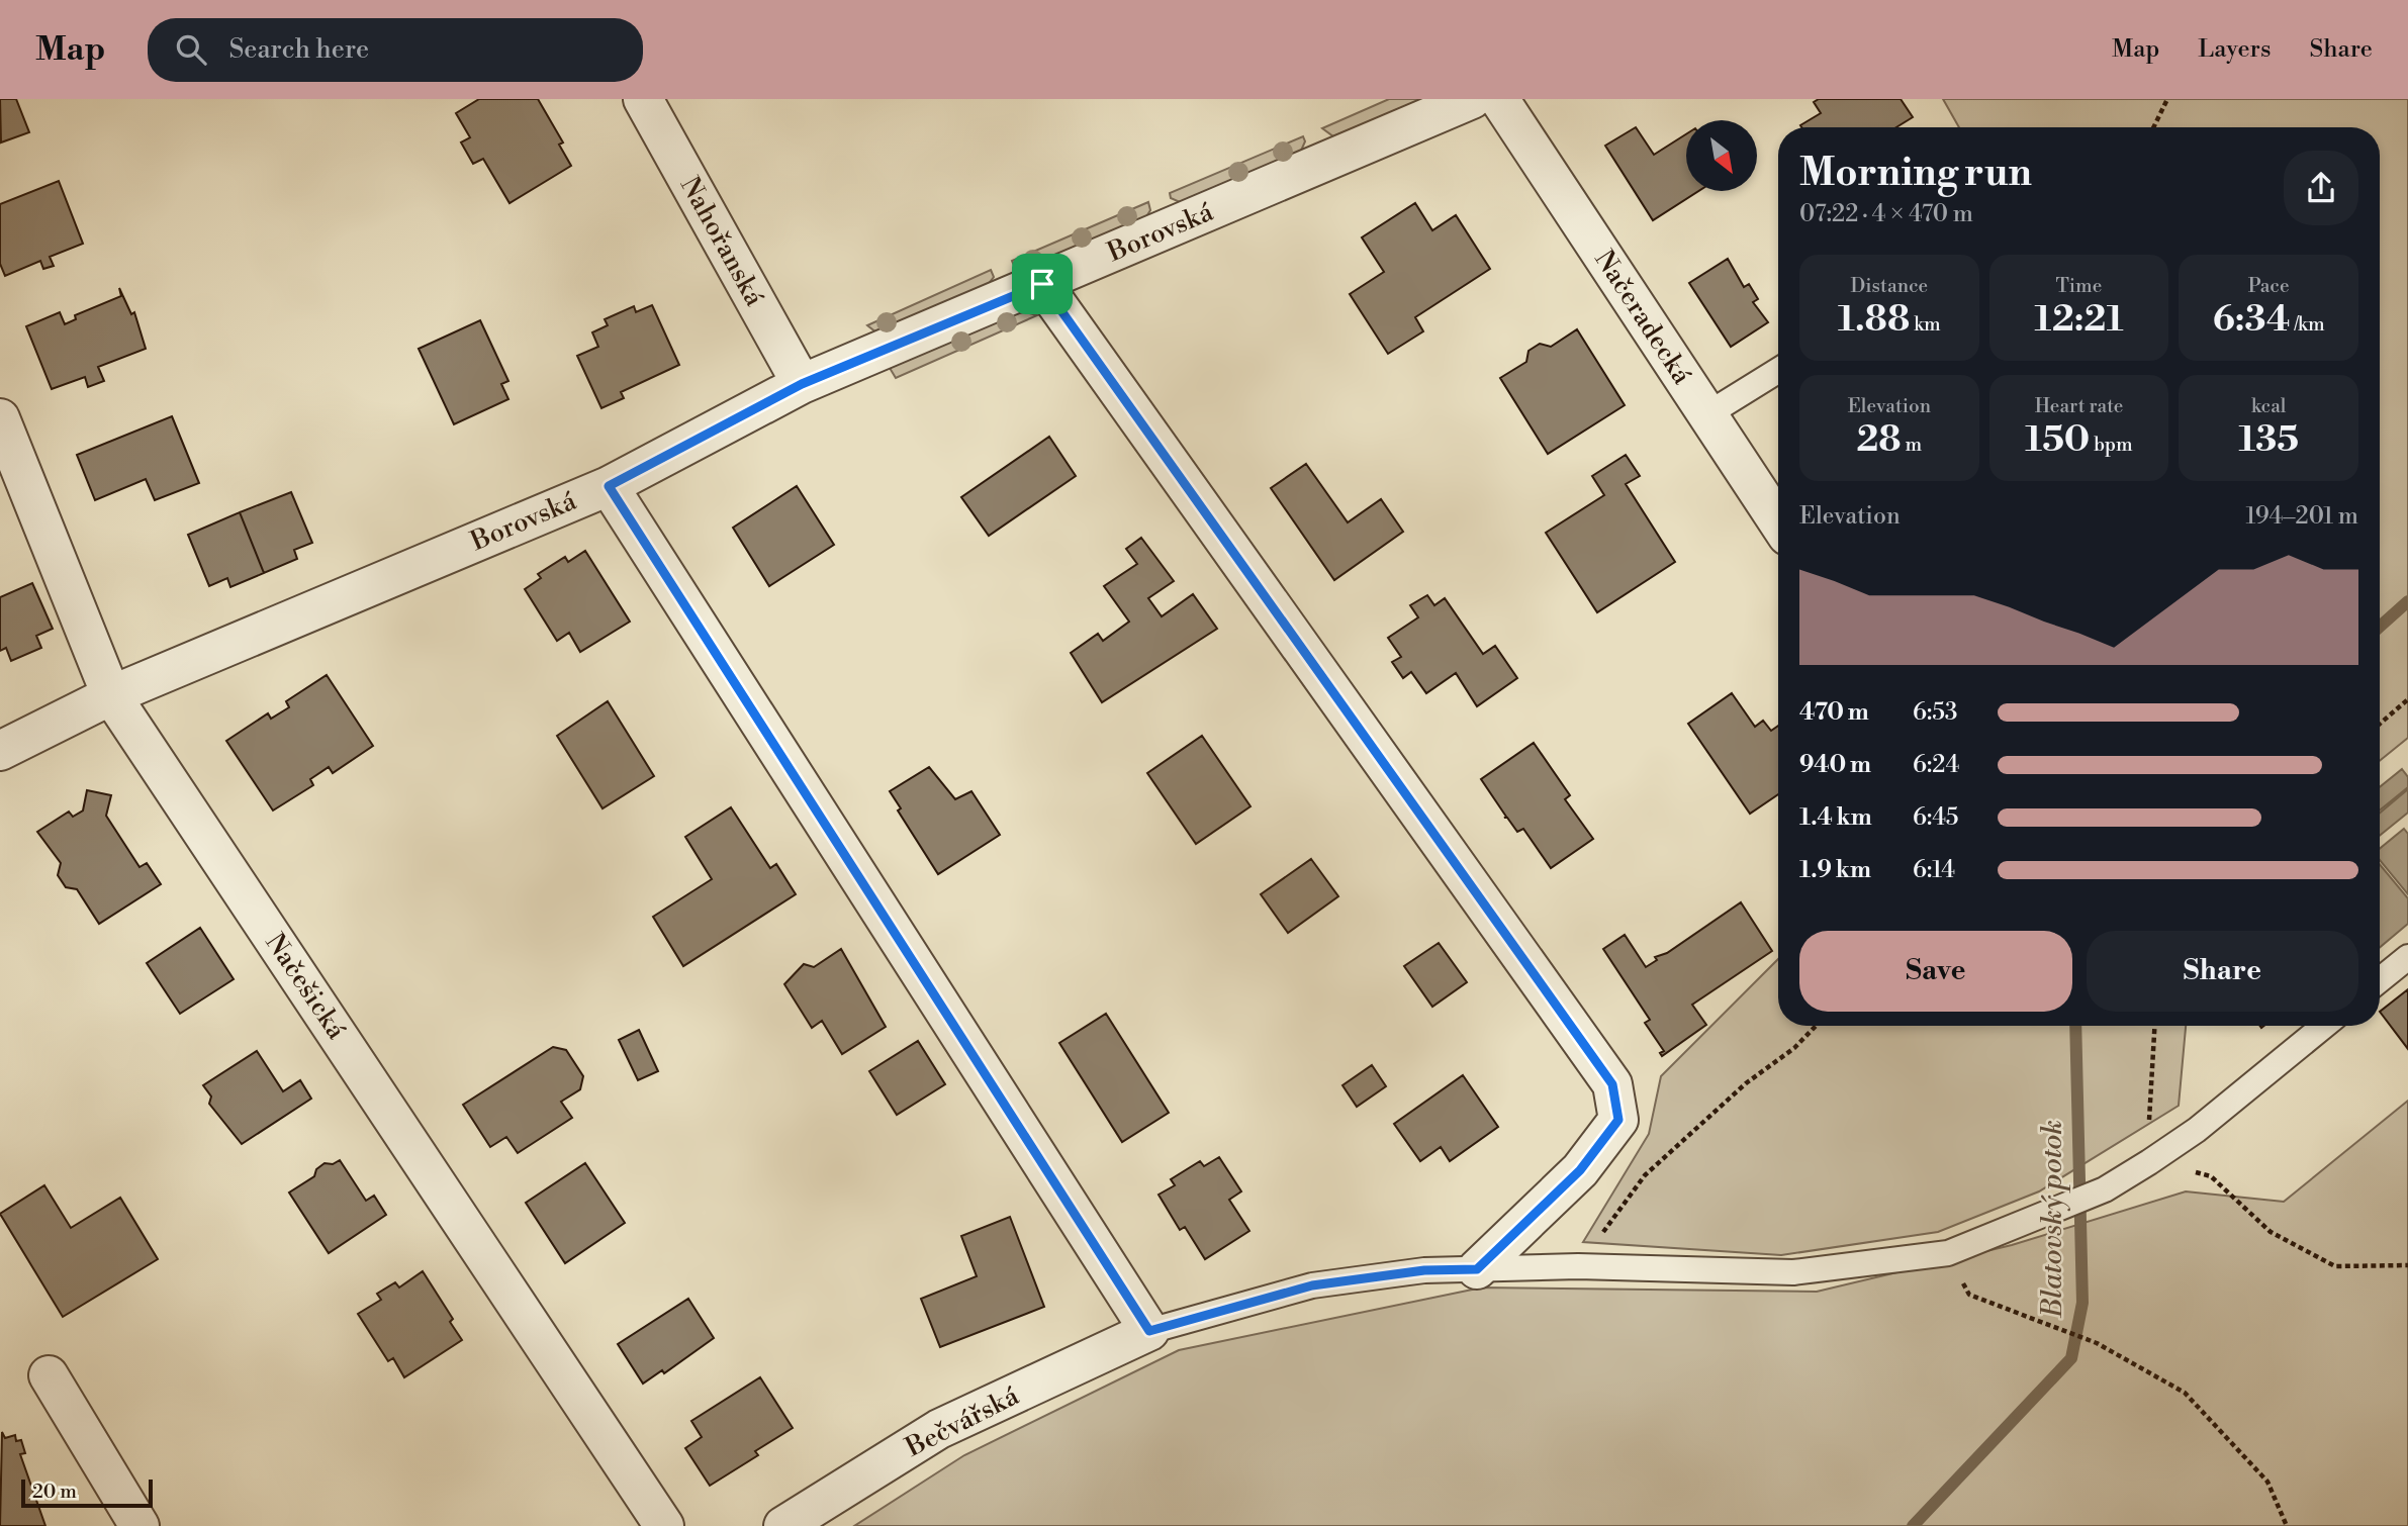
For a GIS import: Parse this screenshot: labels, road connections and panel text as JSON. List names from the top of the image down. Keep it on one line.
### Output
{"streets":{"street":["Borovská","Nahořanská","Načeradecká","Načešická","Bečvářská"]},"crossings":[["Borovská","Nahořanská"],["Borovská","Načešická"]],"water":["Blatovský potok"],"scale_bar":"20 m","north":"bottom right","page":{"header":"Map","search":"Search here","nav":["Map","Layers","Share"],"heading":["Morning run","07:22 · 4 × 470 m"],"stats":[["Distance","1.88 km"],["Time","12:21"],["Pace","6:34 /km"],["Elevation","28 m"],["Heart rate","150 bpm"],["kcal","135"]],"chart":["Elevation","194–201 m"],"list":[{"name":"470 m","note":"6:53"},{"name":"940 m","note":"6:24"},{"name":"1.4 km","note":"6:45"},{"name":"1.9 km","note":"6:14"}],"buttons":["Save","Share"],"scale":"20 m"}}
